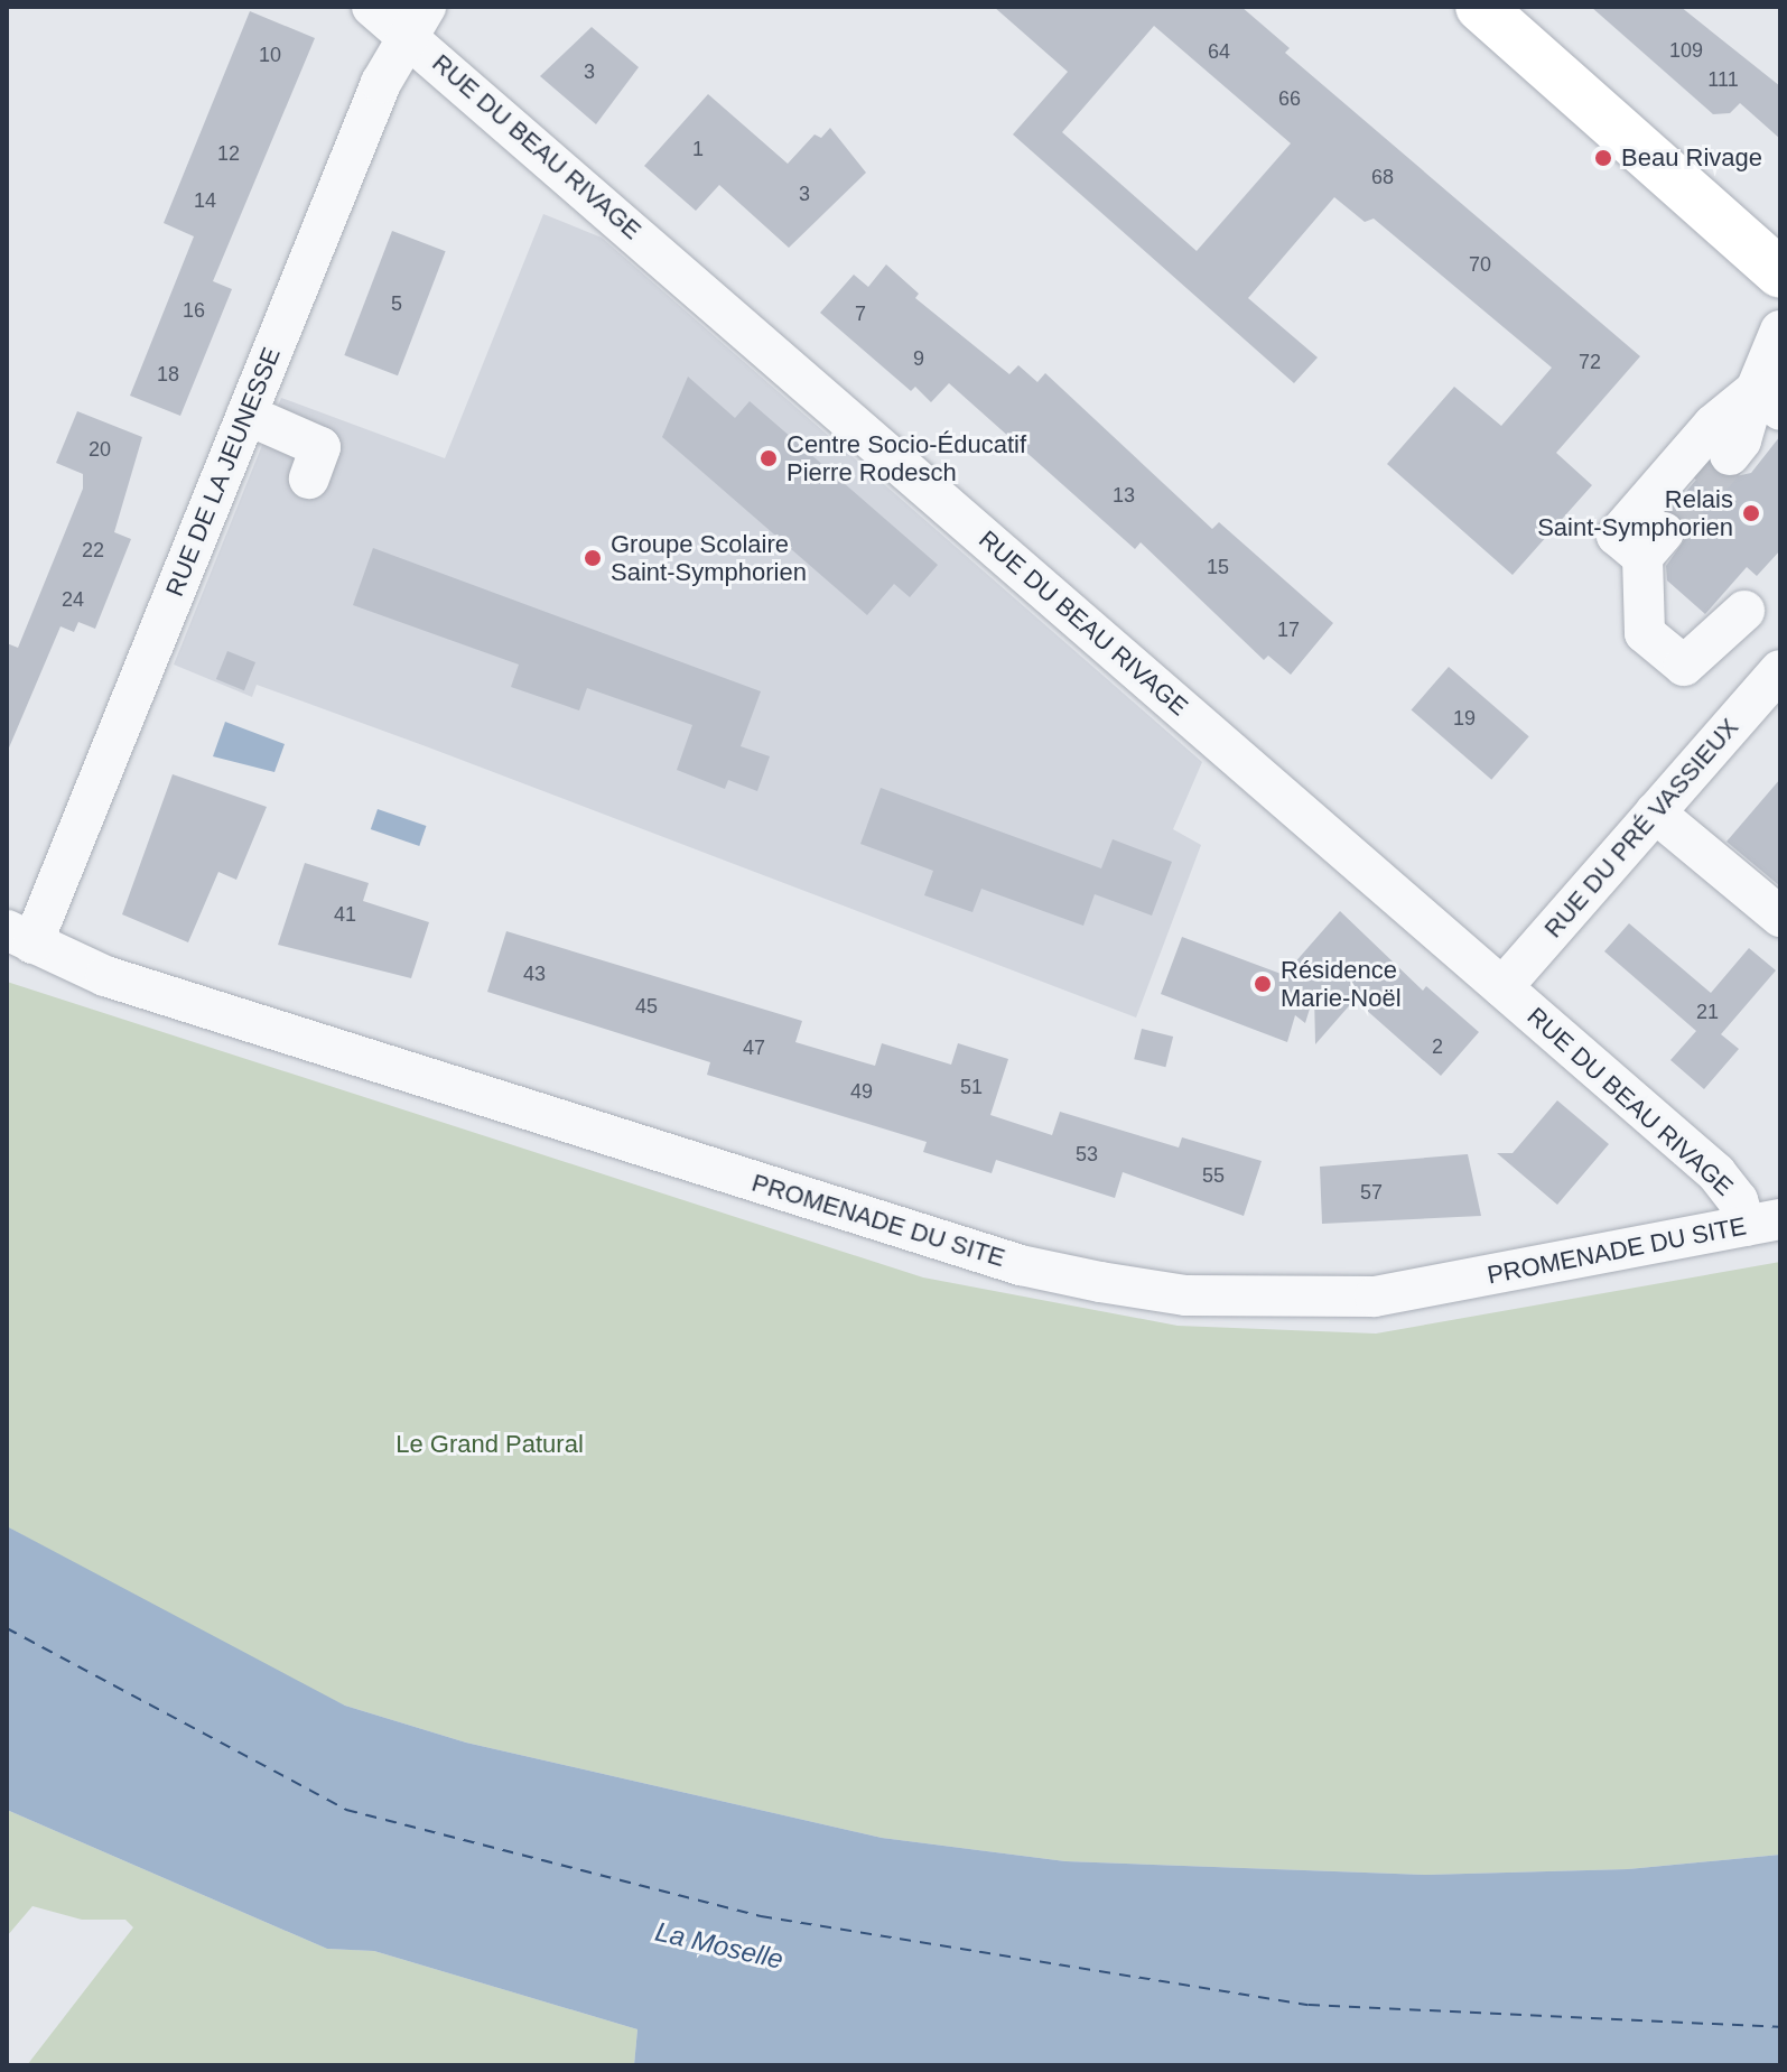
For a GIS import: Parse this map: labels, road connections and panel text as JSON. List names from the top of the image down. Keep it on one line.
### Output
{"streets":{"street":["RUE DU BEAU RIVAGE","RUE DE LA JEUNESSE","RUE DU PRÉ VASSIEUX","PROMENADE DU SITE"]},"crossings":[["RUE DU BEAU RIVAGE","RUE DE LA JEUNESSE"],["RUE DU BEAU RIVAGE","RUE DU PRÉ VASSIEUX"],["RUE DU BEAU RIVAGE","PROMENADE DU SITE"],["RUE DE LA JEUNESSE","PROMENADE DU SITE"]],"water":["La Moselle"],"parks":["Le Grand Patural"],"places":["Beau Rivage","Centre Socio-Éducatif Pierre Rodesch","Relais Saint-Symphorien","Groupe Scolaire Saint-Symphorien","Résidence Marie-Noël"],"house_numbers":["109","64","10","3","111","66","1","12","68","3","14","70","5","16","7","9","72","18","20","13","22","15","24","17","19","41","43","45","21","2","47","51","49","53","55","57"]}
